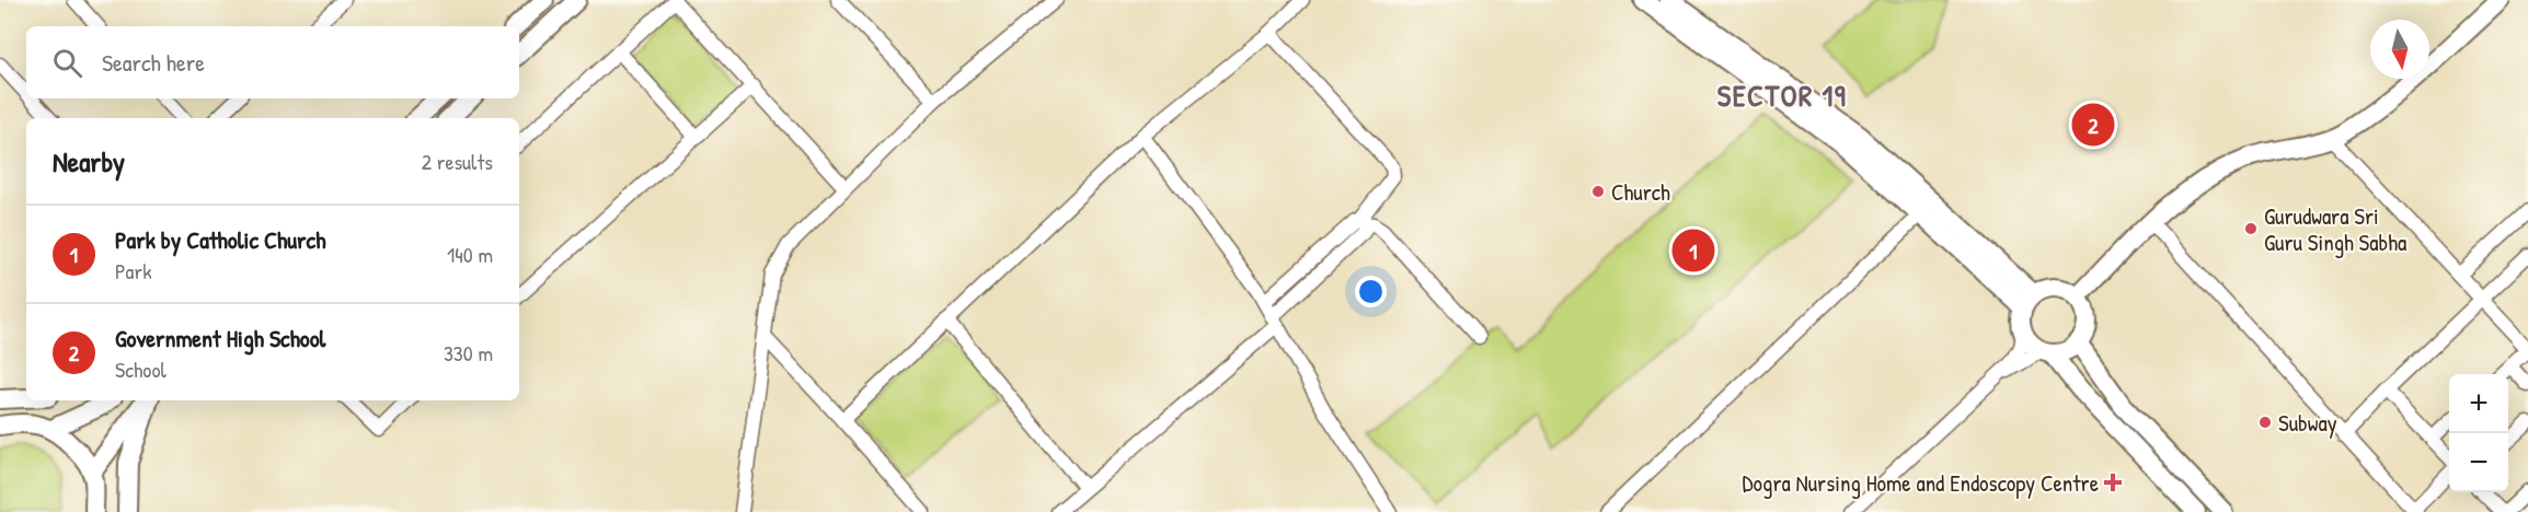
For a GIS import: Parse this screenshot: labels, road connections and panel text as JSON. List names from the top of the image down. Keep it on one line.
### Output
{"districts":["SECTOR 19"],"places":{"other":["Church","Gurudwara Sri Guru Singh Sabha","Subway"],"health":["Dogra Nursing Home and Endoscopy Centre"]},"north":"bottom","page":{"search":"Search here","pins":["2","1"],"heading":["Nearby","2 results"],"list":[{"mark":"1","name":"Park by Catholic Church","note":"Park","value":"140 m"},{"mark":"2","name":"Government High School","note":"School","value":"330 m"}],"map_buttons":["+","−"]}}
